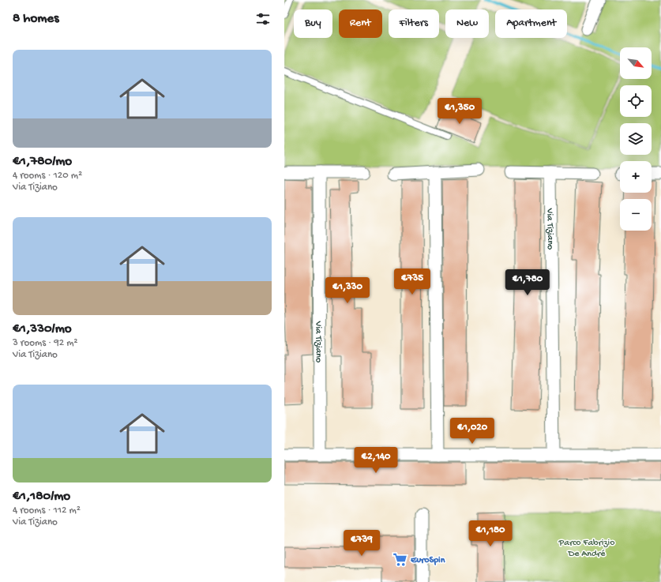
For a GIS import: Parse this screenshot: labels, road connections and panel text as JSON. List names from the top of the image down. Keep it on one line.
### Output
{"streets":{"street":["Via Tiziano"]},"parks":["Parco Fabrizio De André"],"places":{"supermarket":["EuroSpin"]},"north":"bottom right","page":{"heading":"8 homes","chip":["Buy","Rent","Filters","New","Apartment"],"list":[{"name":"€1,780/mo","note":"4 rooms · 120 m² · Via Tiziano"},{"name":"€1,330/mo","note":"3 rooms · 92 m² · Via Tiziano"},{"name":"€1,180/mo","note":"4 rooms · 112 m² · Via Tiziano"}],"map_buttons":["+","−"],"price":["€1,350","€735","€1,780","€1,330","€1,020","€2,140","€1,180","€739"]}}
